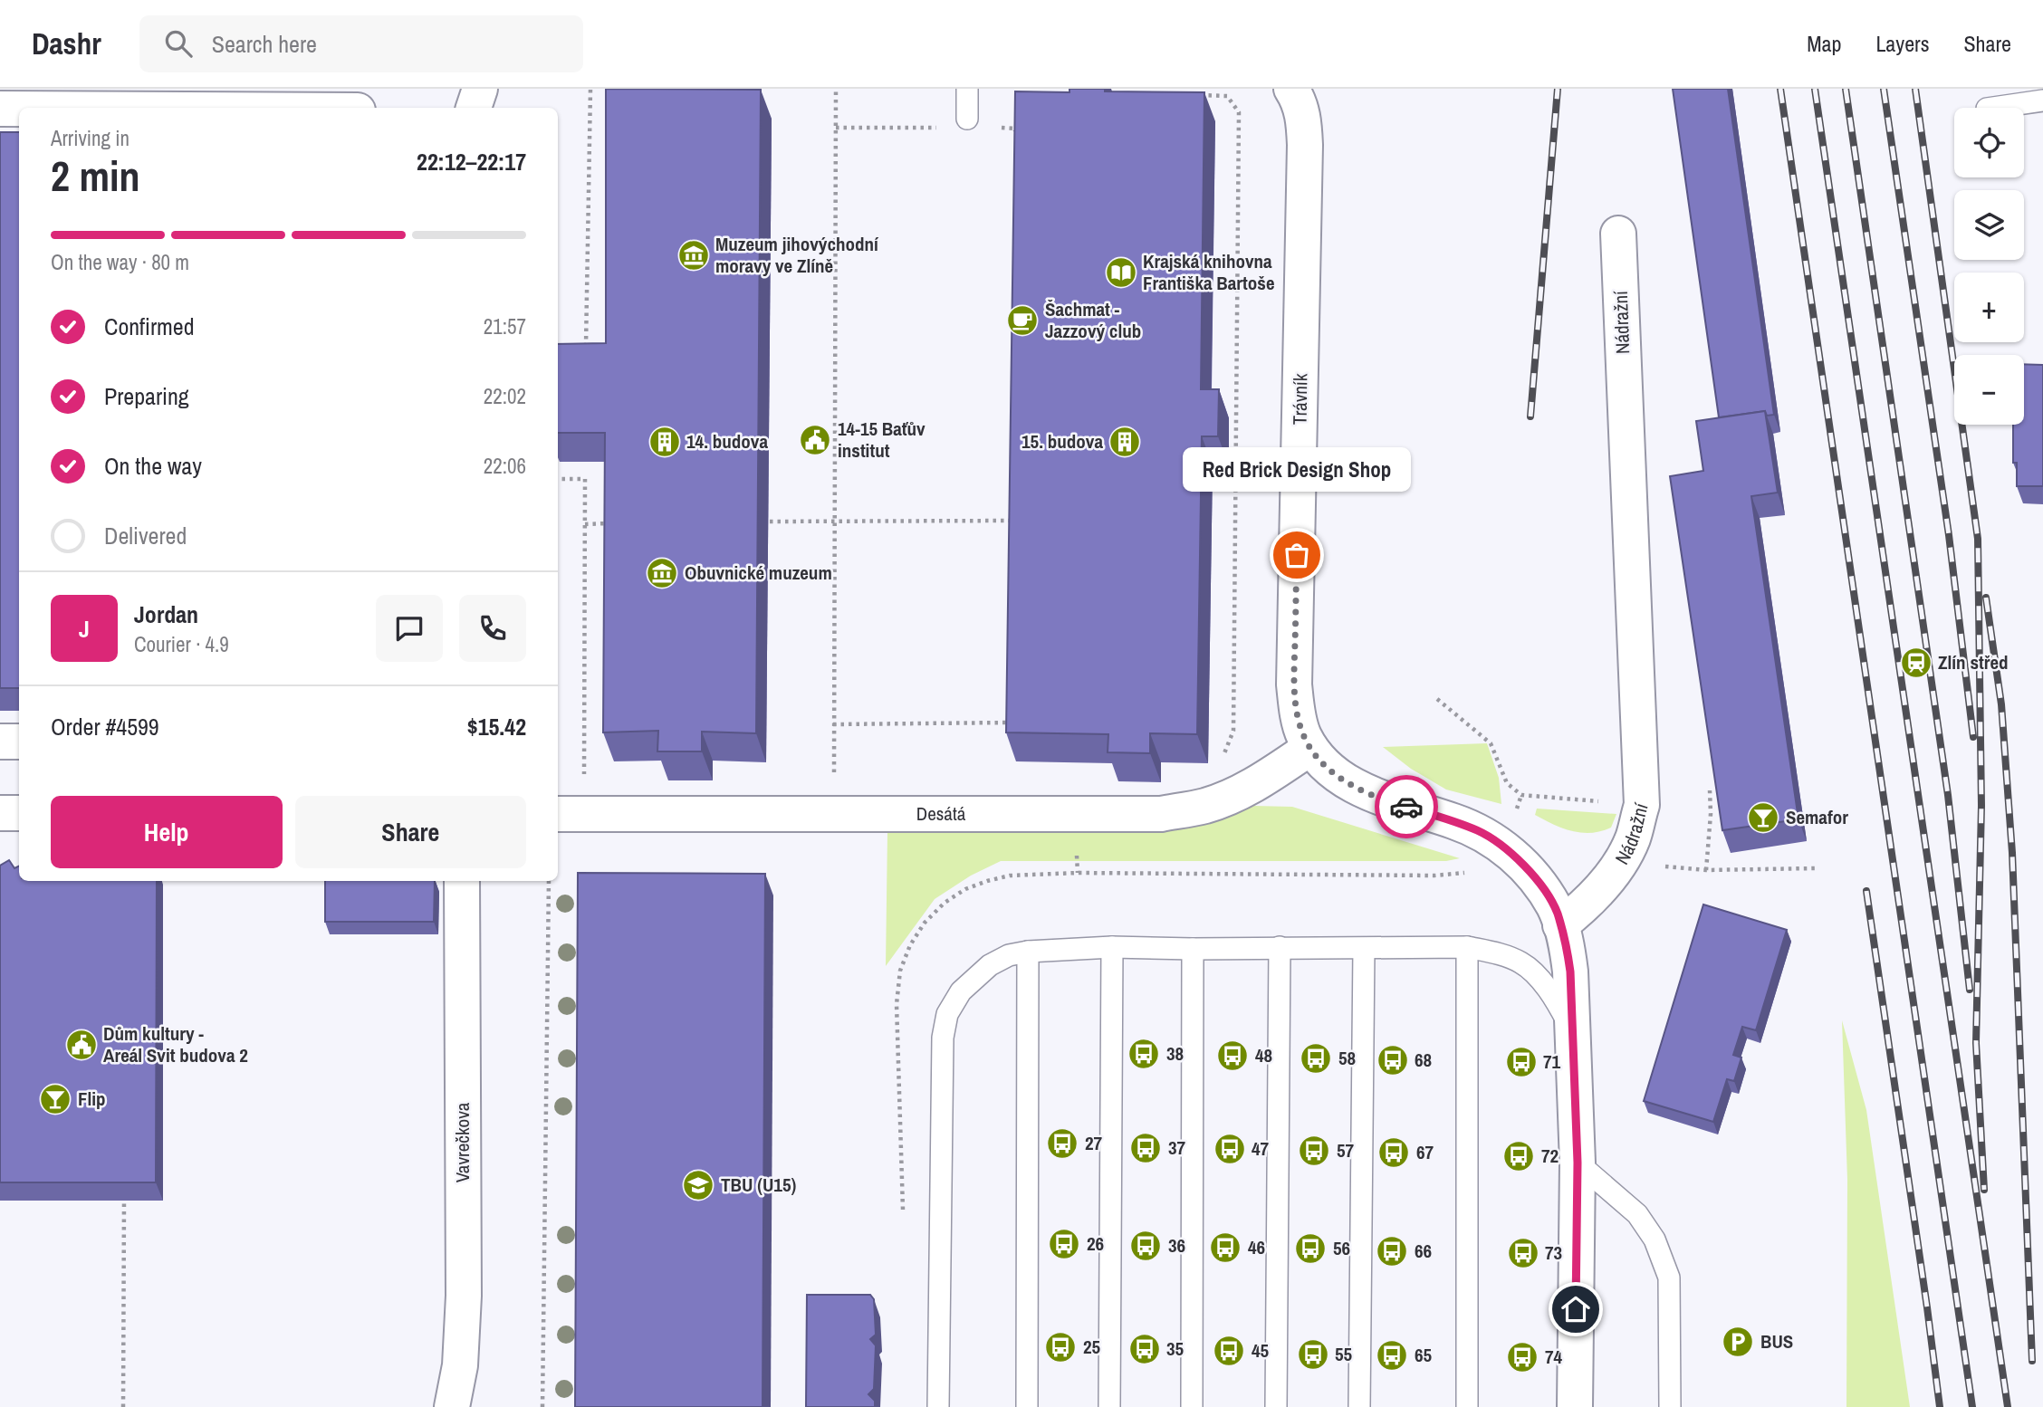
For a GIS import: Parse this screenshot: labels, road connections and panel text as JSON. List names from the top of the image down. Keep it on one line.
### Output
{"streets":{"street":["Nádražní","Trávník","Desátá","Vavrečkova"]},"crossings":[["Trávník","Desátá"]],"places":{"museum":["Muzeum jihovýchodní moravy ve Zlíně","Obuvnické muzeum"],"library":["Krajská knihovna Františka Bartoše"],"cafe":["Šachmat - Jazzový club"],"public building":["14-15 Baťův institut","Dům kultury - Areál Svit budova 2"],"building":["14. budova","15. budova"],"other":["Red Brick Design Shop"],"station":["Zlín střed"],"bar":["Semafor","Flip"],"bus stop":["38","48","58","68","71","27","37","47","57","67","72","26","36","46","56","66","73","25","35","45","55","65","74"],"school or university":["TBU (U15)"],"parking":["BUS"]},"page":{"header":"Dashr","search":"Search here","nav":["Map","Layers","Share"],"map_buttons":["+","−"],"heading":["2 min","Arriving in","22:12–22:17"],"panel":["Jordan","Courier · 4.9","Order #4599","$15.42"],"bar":"On the way · 80 m","list":[["Confirmed","21:57"],["Preparing","22:02"],["On the way","22:06"],"Delivered"],"bubble":"Red Brick Design Shop","round":"J","buttons":["Help","Share"]}}
